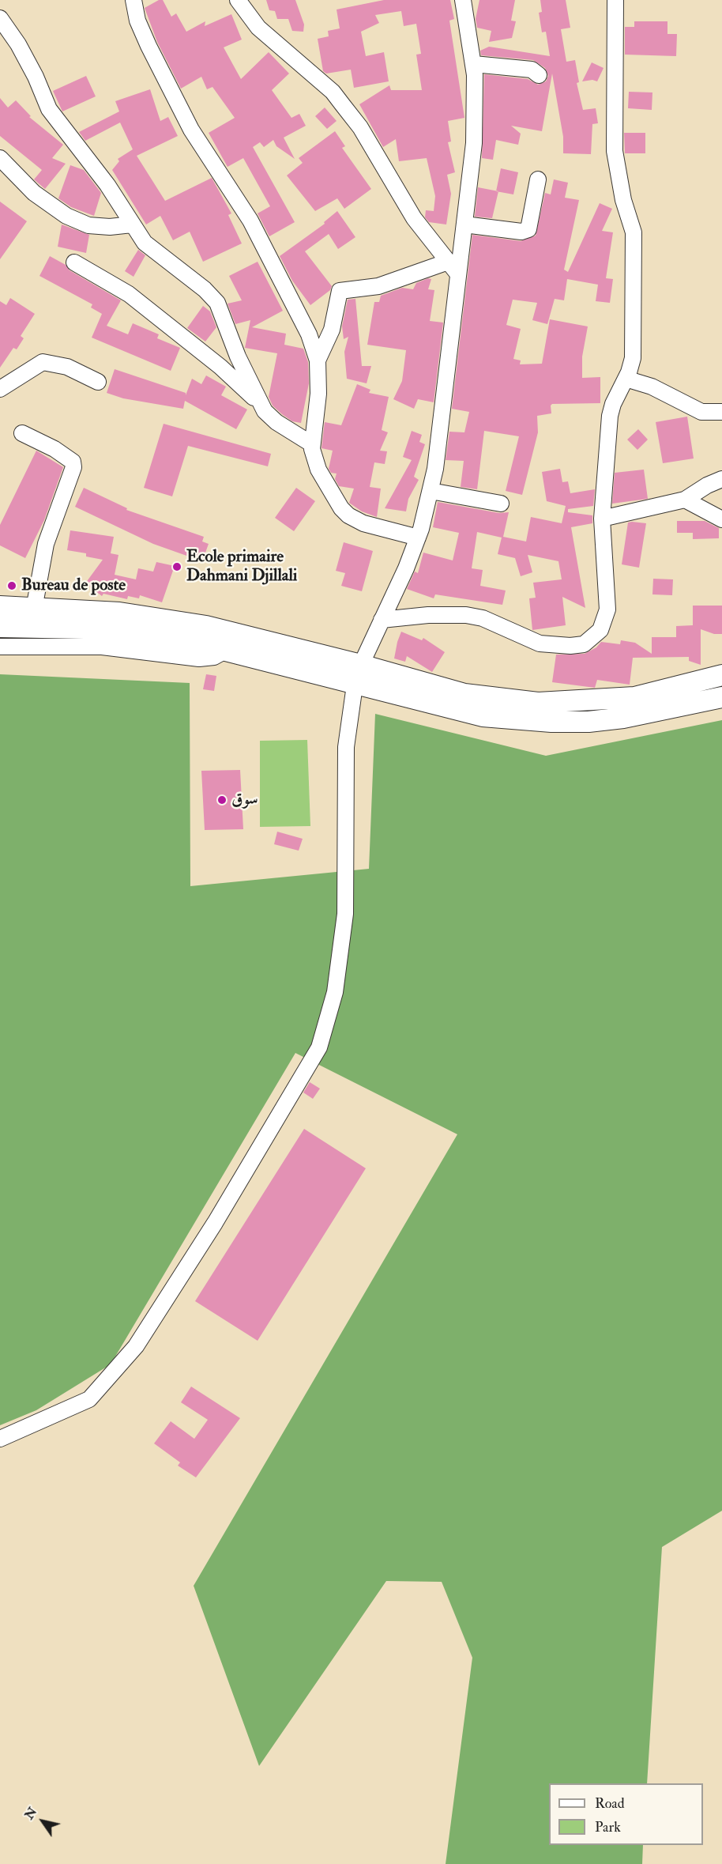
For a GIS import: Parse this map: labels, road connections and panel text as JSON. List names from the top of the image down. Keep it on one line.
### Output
{"places":["Ecole primaire Dahmani Djillali","Bureau de poste","سوق"],"legend":["Road","Park"],"north":"top left"}
